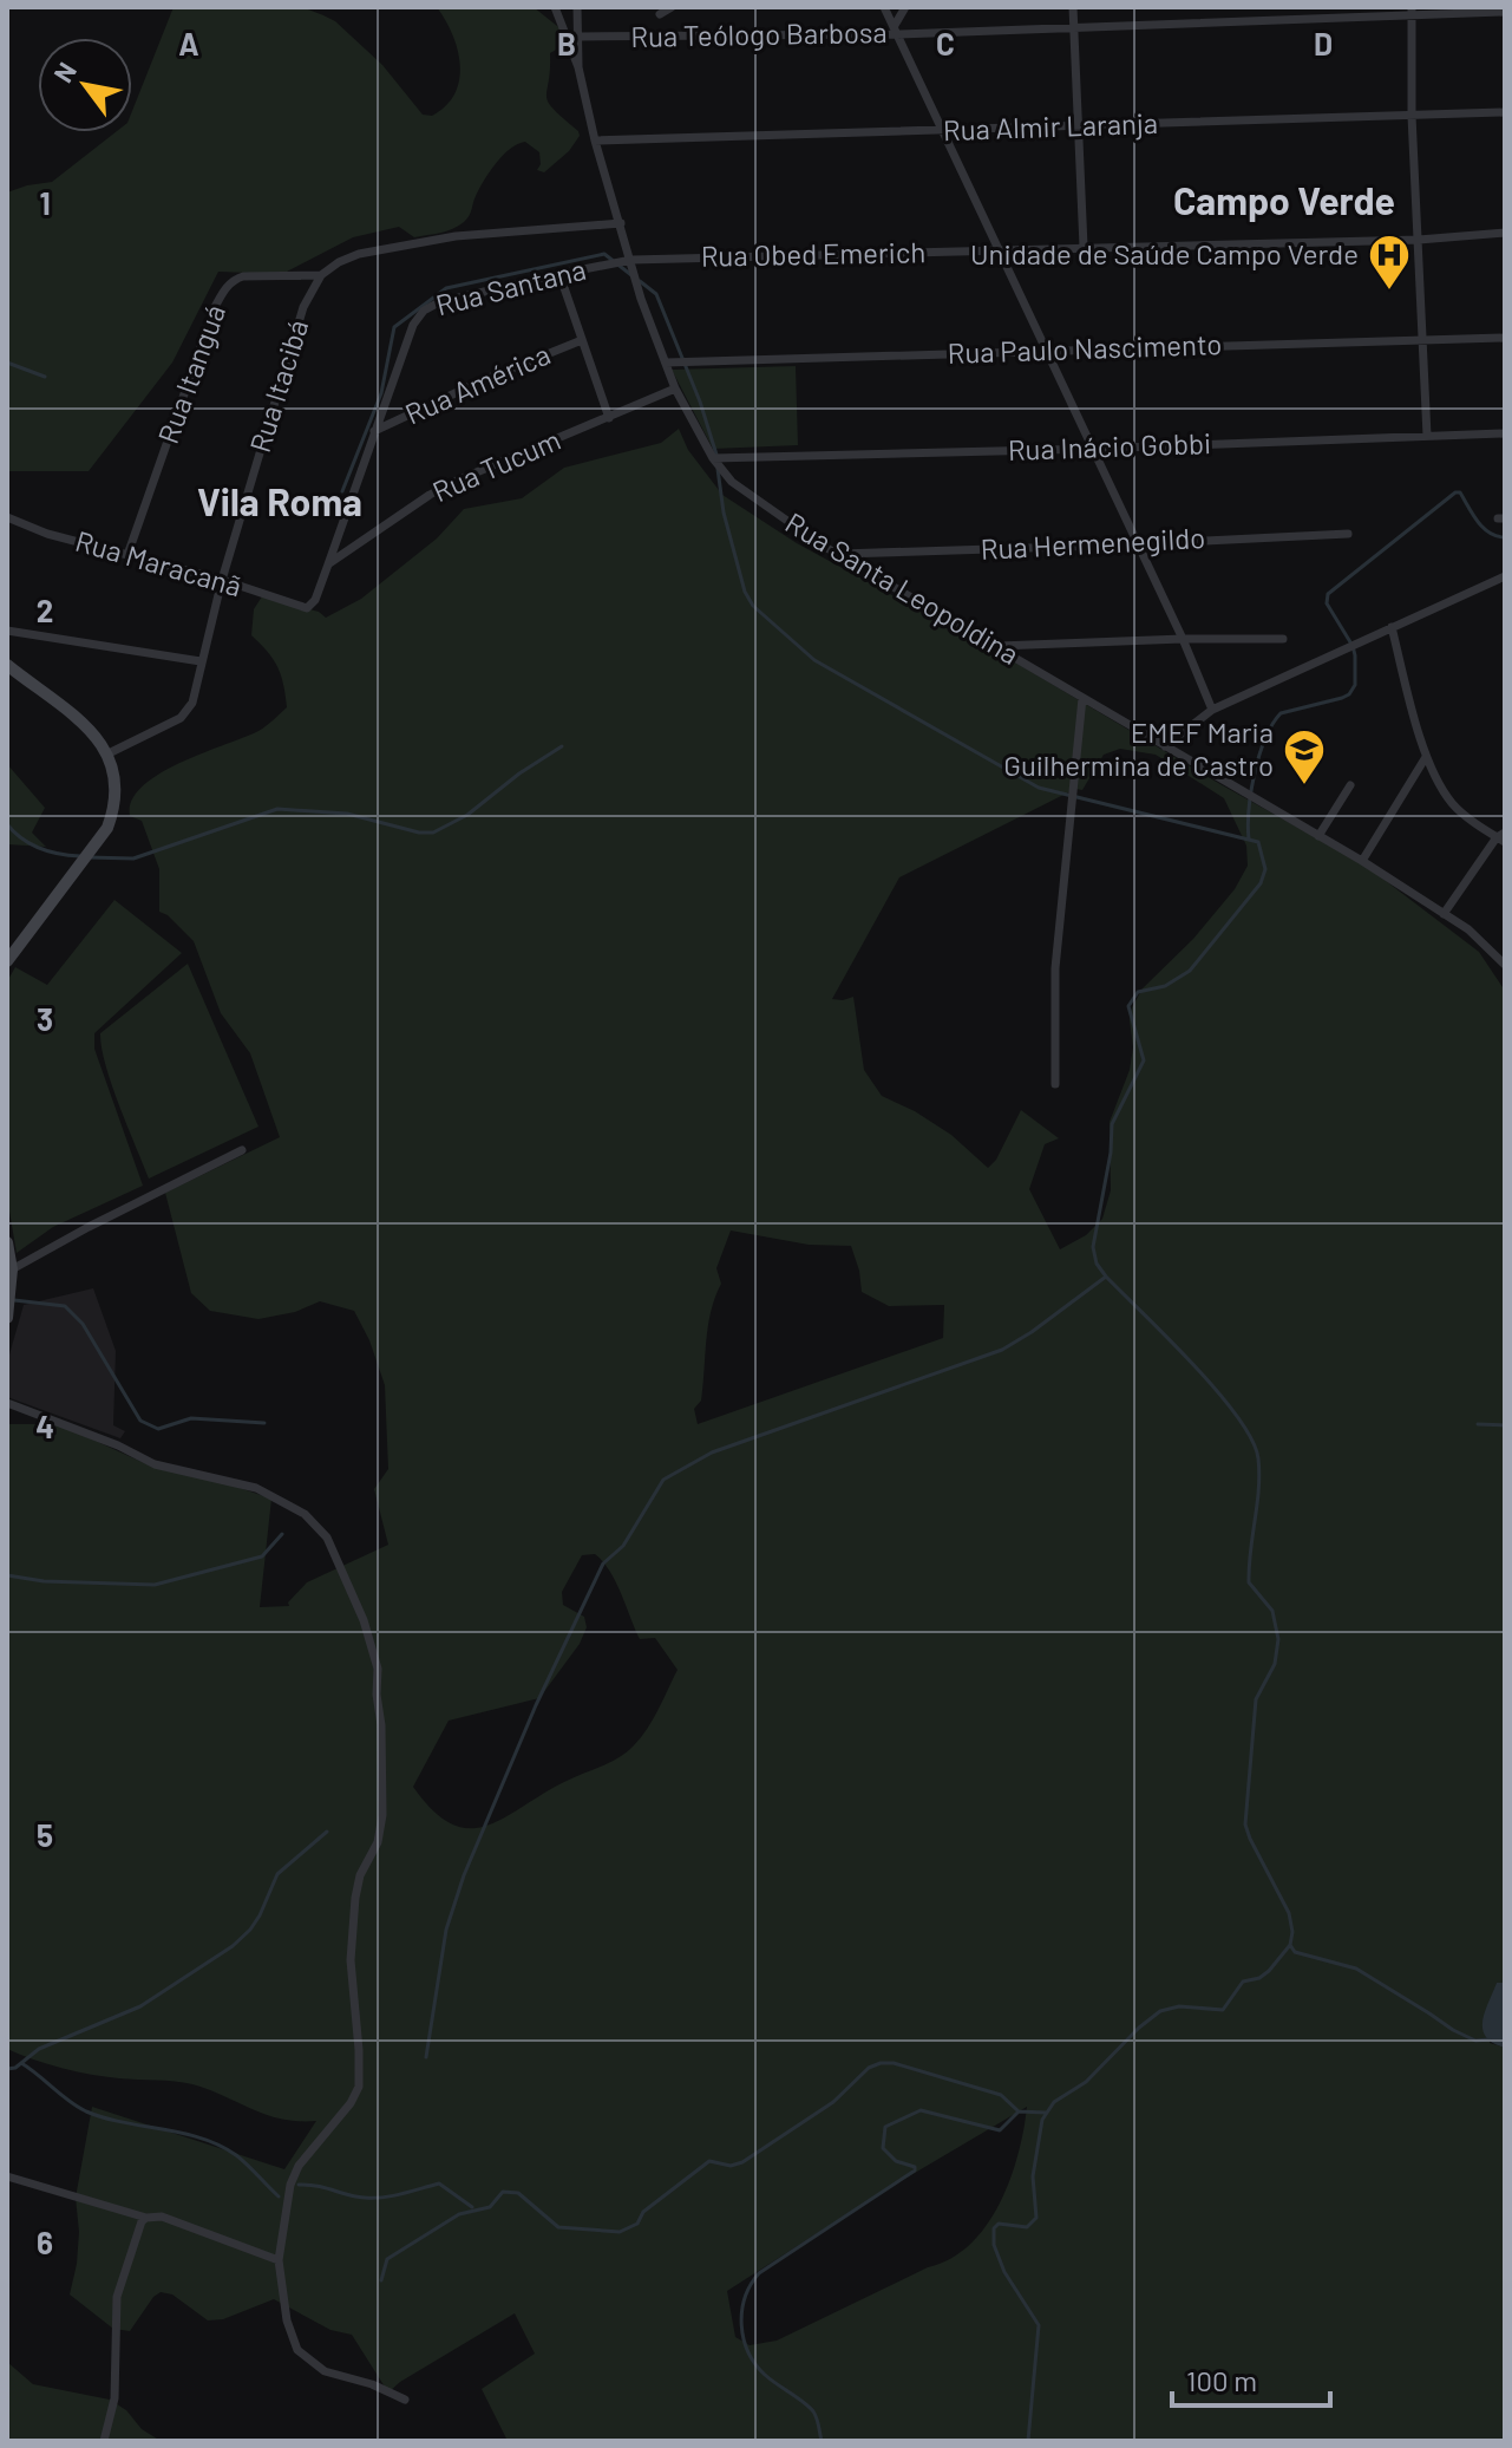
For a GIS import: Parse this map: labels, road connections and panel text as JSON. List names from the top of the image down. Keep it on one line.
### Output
{"streets":{"street":["Rua Teólogo Barbosa","Rua Almir Laranja","Rua Obed Emerich","Rua Santana","Rua Paulo Nascimento","Rua Itanguá","Rua América","Rua Itacibá","Rua Inácio Gobbi","Rua Tucum","Rua Hermenegildo","Rua Maracanã","Rua Santa Leopoldina"]},"crossings":[["Rua Almir Laranja","Rua Santa Leopoldina"],["Rua Obed Emerich","Rua Santana"],["Rua Obed Emerich","Rua Santa Leopoldina"],["Rua Santana","Rua América"],["Rua Santana","Rua Tucum"],["Rua Santana","Rua Maracanã"],["Rua Santana","Rua Santa Leopoldina"],["Rua Paulo Nascimento","Rua Santa Leopoldina"],["Rua Itanguá","Rua Itacibá"],["Rua Itanguá","Rua Maracanã"],["Rua Itacibá","Rua Maracanã"],["Rua Inácio Gobbi","Rua Santa Leopoldina"],["Rua Tucum","Rua Santa Leopoldina"],["Rua Hermenegildo","Rua Santa Leopoldina"]],"districts":["Campo Verde","Vila Roma"],"places":{"hospital":["Unidade de Saúde Campo Verde"],"school or university":["EMEF Maria Guilhermina de Castro"]},"scale_bar":"100 m","north":"top left","grid":{"columns":["A","B","C","D"],"rows":["1","2","3","4","5","6"]}}
